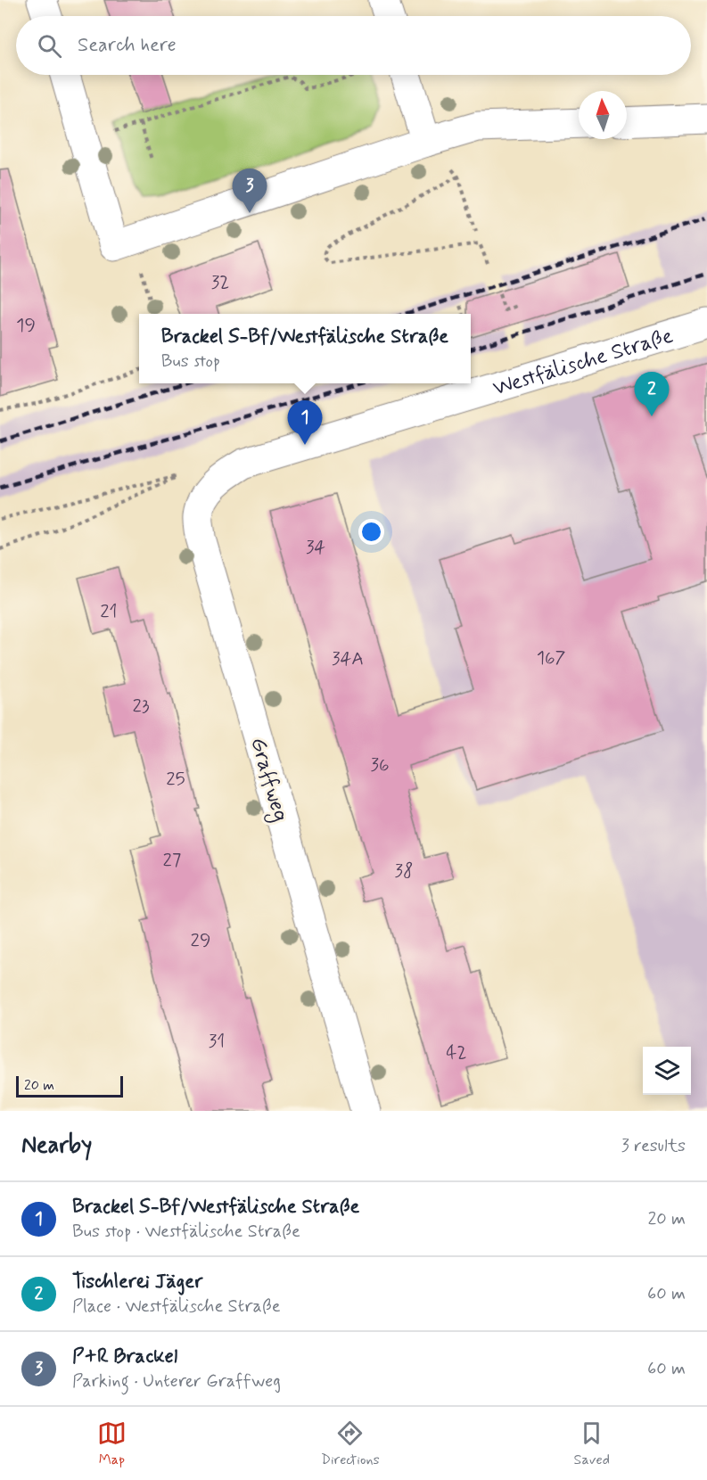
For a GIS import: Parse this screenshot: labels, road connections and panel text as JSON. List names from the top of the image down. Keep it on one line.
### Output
{"streets":{"street":["Westfälische Straße","Graffweg"]},"crossings":[["Westfälische Straße","Graffweg"]],"house_numbers":["32","19","34","21","167","34A","23","36","25","27","38","29","31","42"],"scale_bar":"20 m","north":"top","page":{"search":"Search here","pins":["3","2","1"],"popup":["Brackel S-Bf/Westfälische Straße","Bus stop"],"scale":"20 m","heading":["Nearby","3 results"],"list":[{"mark":"1","name":"Brackel S-Bf/Westfälische Straße","note":"Bus stop · Westfälische Straße","value":"20 m"},{"mark":"2","name":"Tischlerei Jäger","note":"Place · Westfälische Straße","value":"60 m"},{"mark":"3","name":"P+R Brackel","note":"Parking · Unterer Graffweg","value":"60 m"}],"nav":["Map","Directions","Saved"]}}
